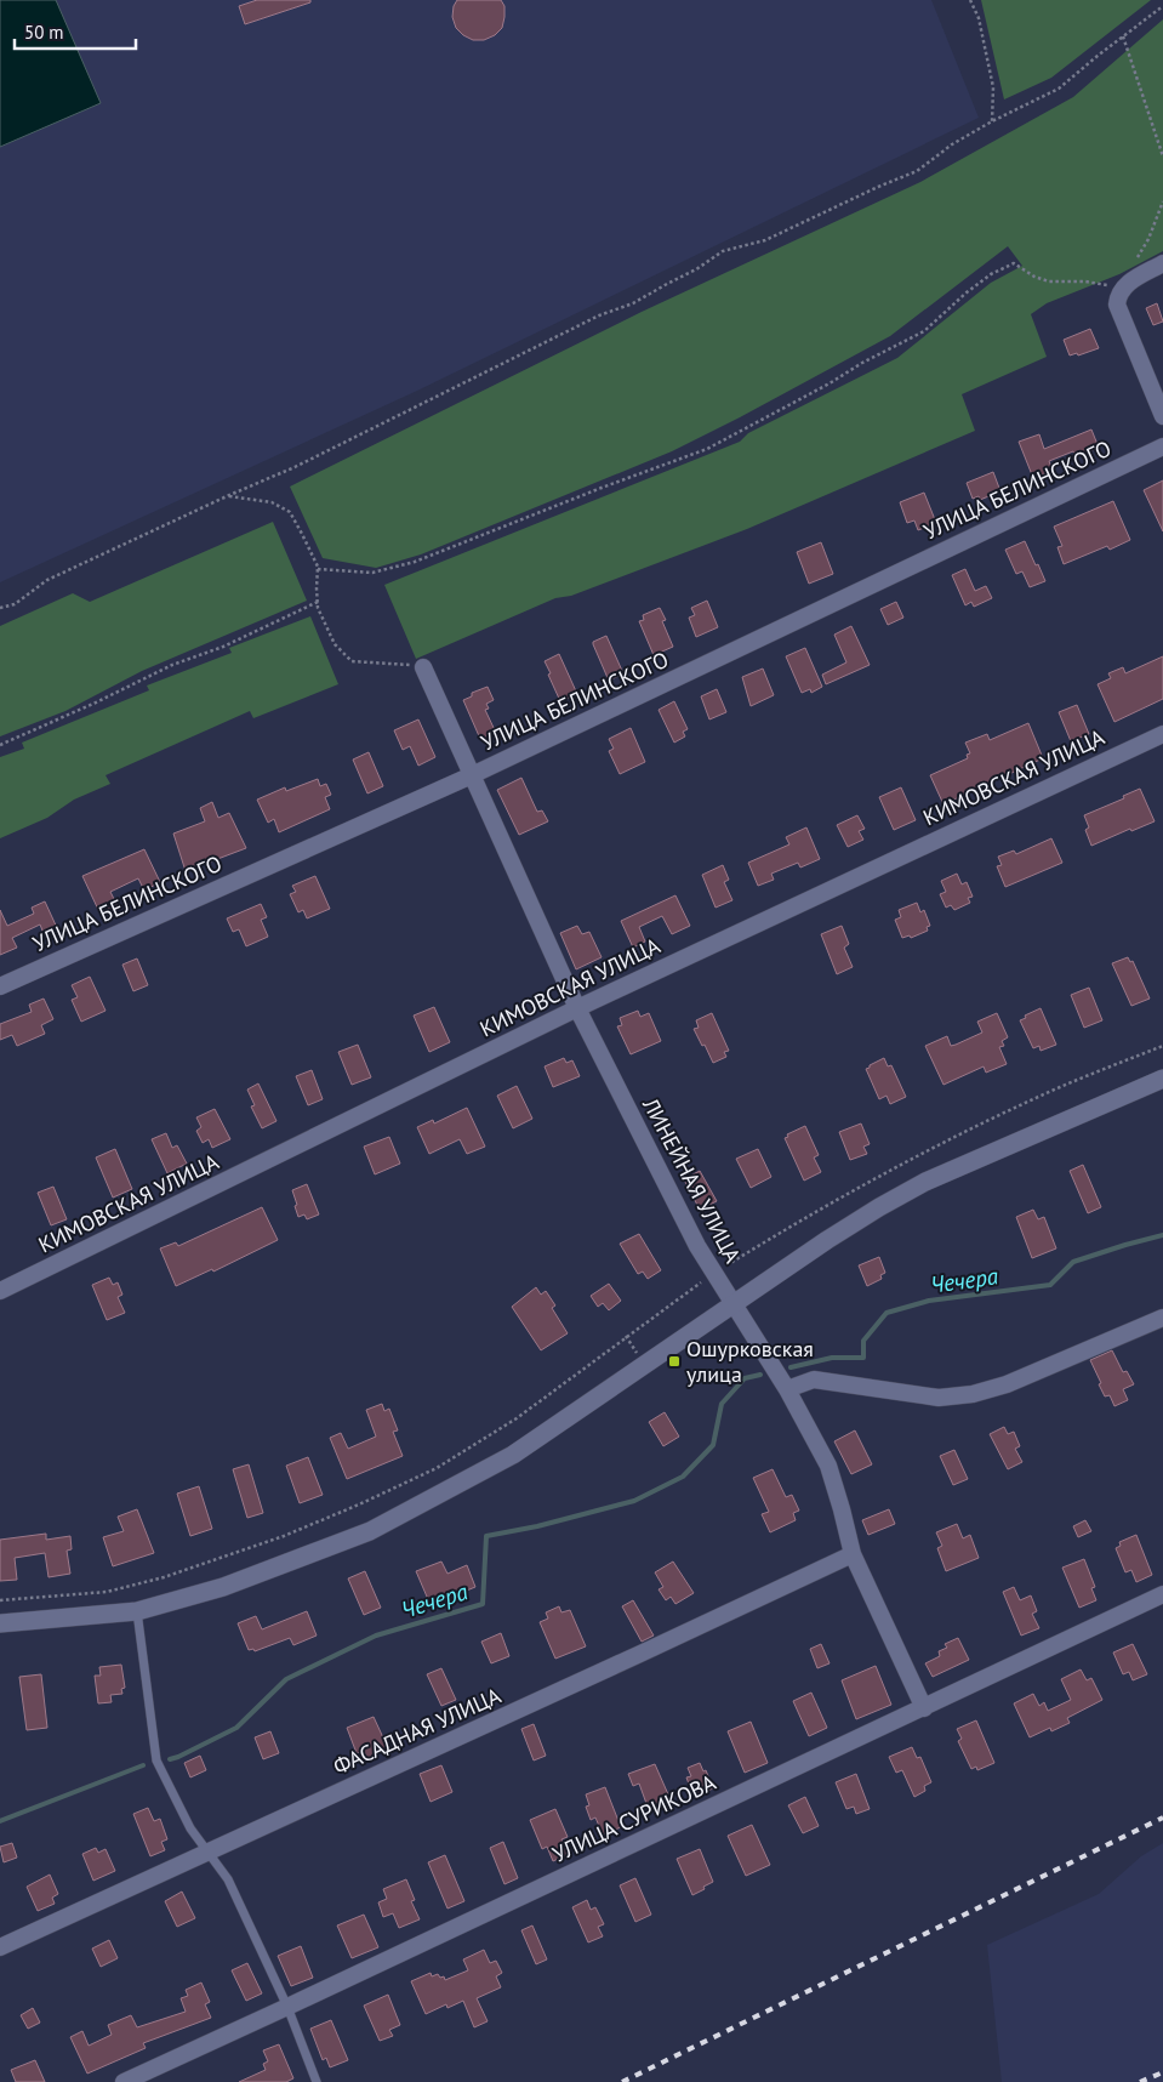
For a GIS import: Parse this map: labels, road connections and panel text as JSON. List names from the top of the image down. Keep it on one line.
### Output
{"streets":{"street":["УЛИЦА БЕЛИНСКОГО","КИМОВСКАЯ УЛИЦА","ЛИНЕЙНАЯ УЛИЦА","ФАСАДНАЯ УЛИЦА","УЛИЦА СУРИКОВА"]},"crossings":[["УЛИЦА БЕЛИНСКОГО","ЛИНЕЙНАЯ УЛИЦА"],["КИМОВСКАЯ УЛИЦА","ЛИНЕЙНАЯ УЛИЦА"],["ЛИНЕЙНАЯ УЛИЦА","ФАСАДНАЯ УЛИЦА"],["ЛИНЕЙНАЯ УЛИЦА","УЛИЦА СУРИКОВА"]],"water":["Чечера"],"places":{"transit":["Ошурковская улица"]},"scale_bar":"50 m"}
